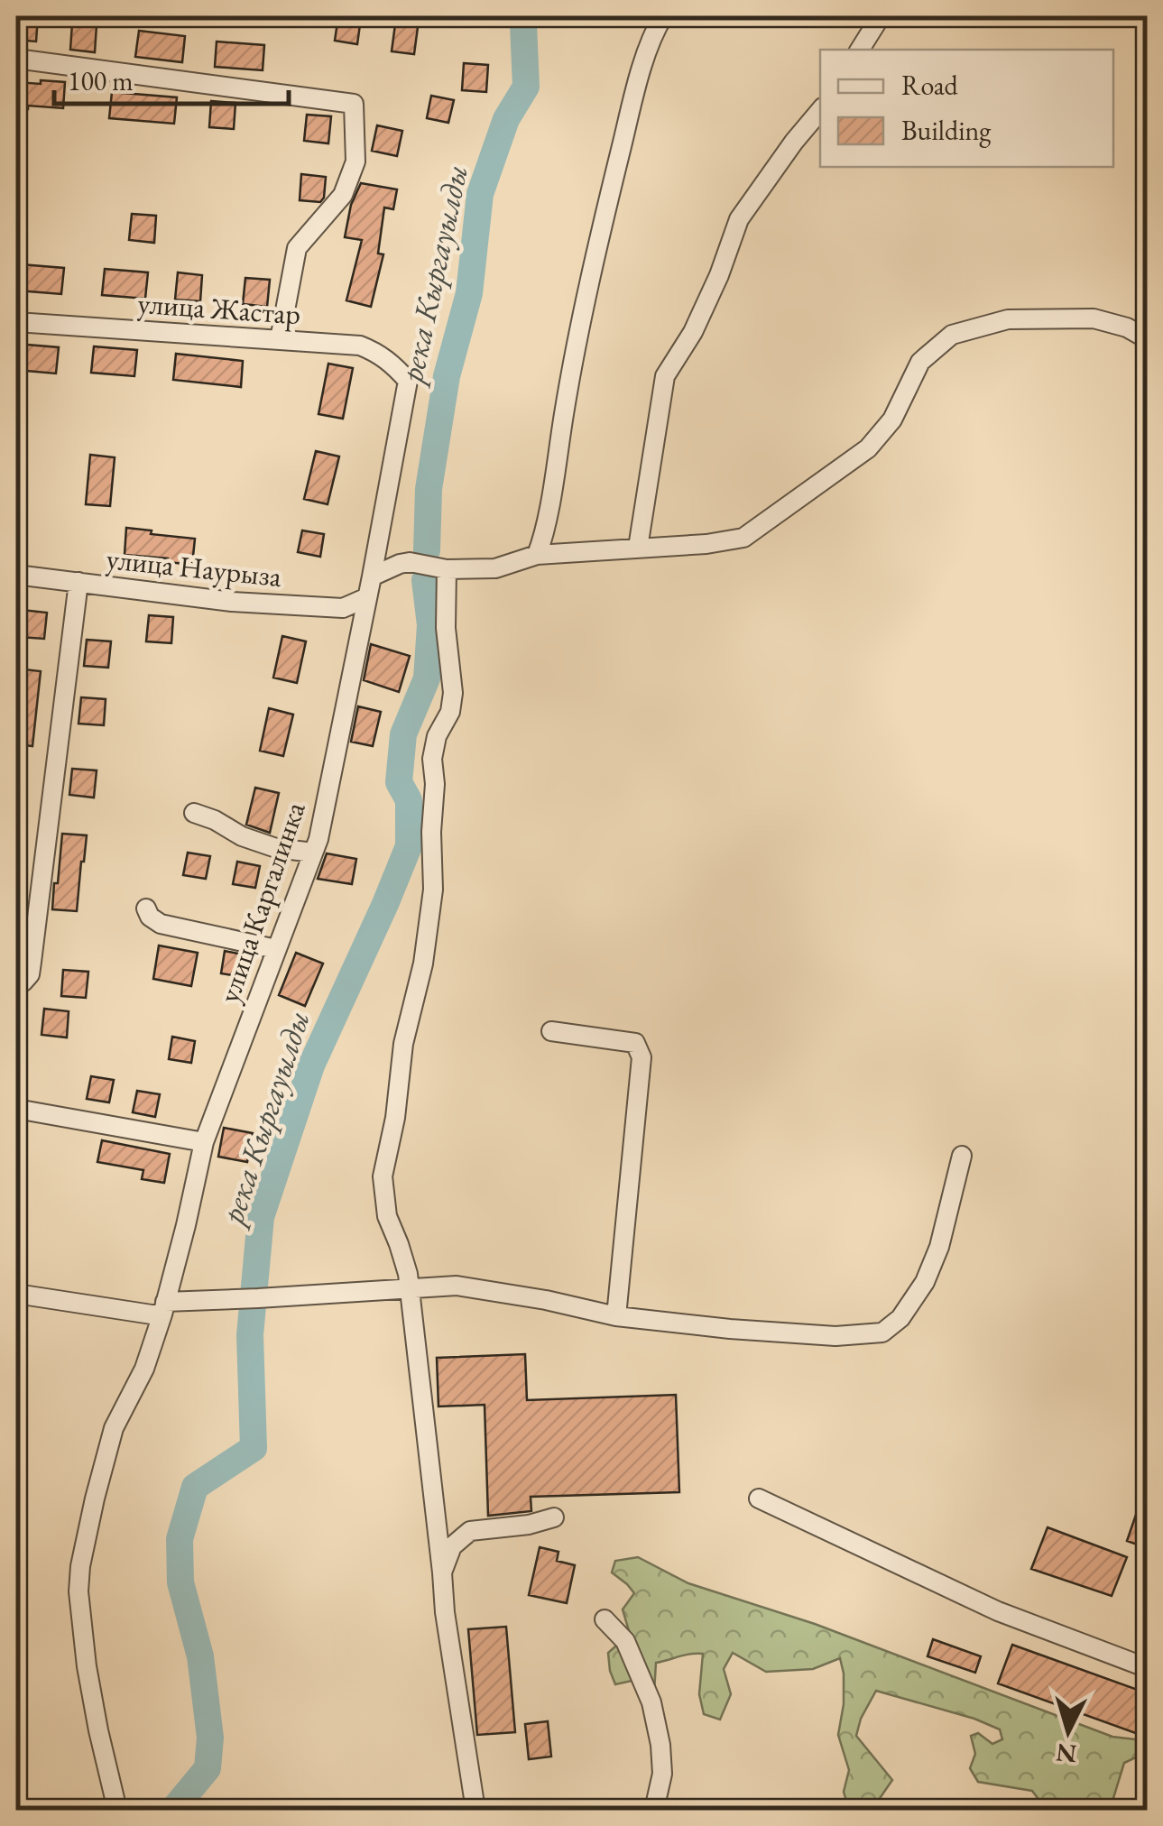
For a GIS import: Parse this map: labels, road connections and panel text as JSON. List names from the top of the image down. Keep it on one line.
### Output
{"streets":{"street":["улица Жастар","улица Наурыза","улица Каргалинка"]},"crossings":[["улица Жастар","улица Каргалинка"],["улица Наурыза","улица Каргалинка"]],"water":["река Кыргауылды"],"legend":["Road","Building"],"scale_bar":"100 m","north":"bottom"}
